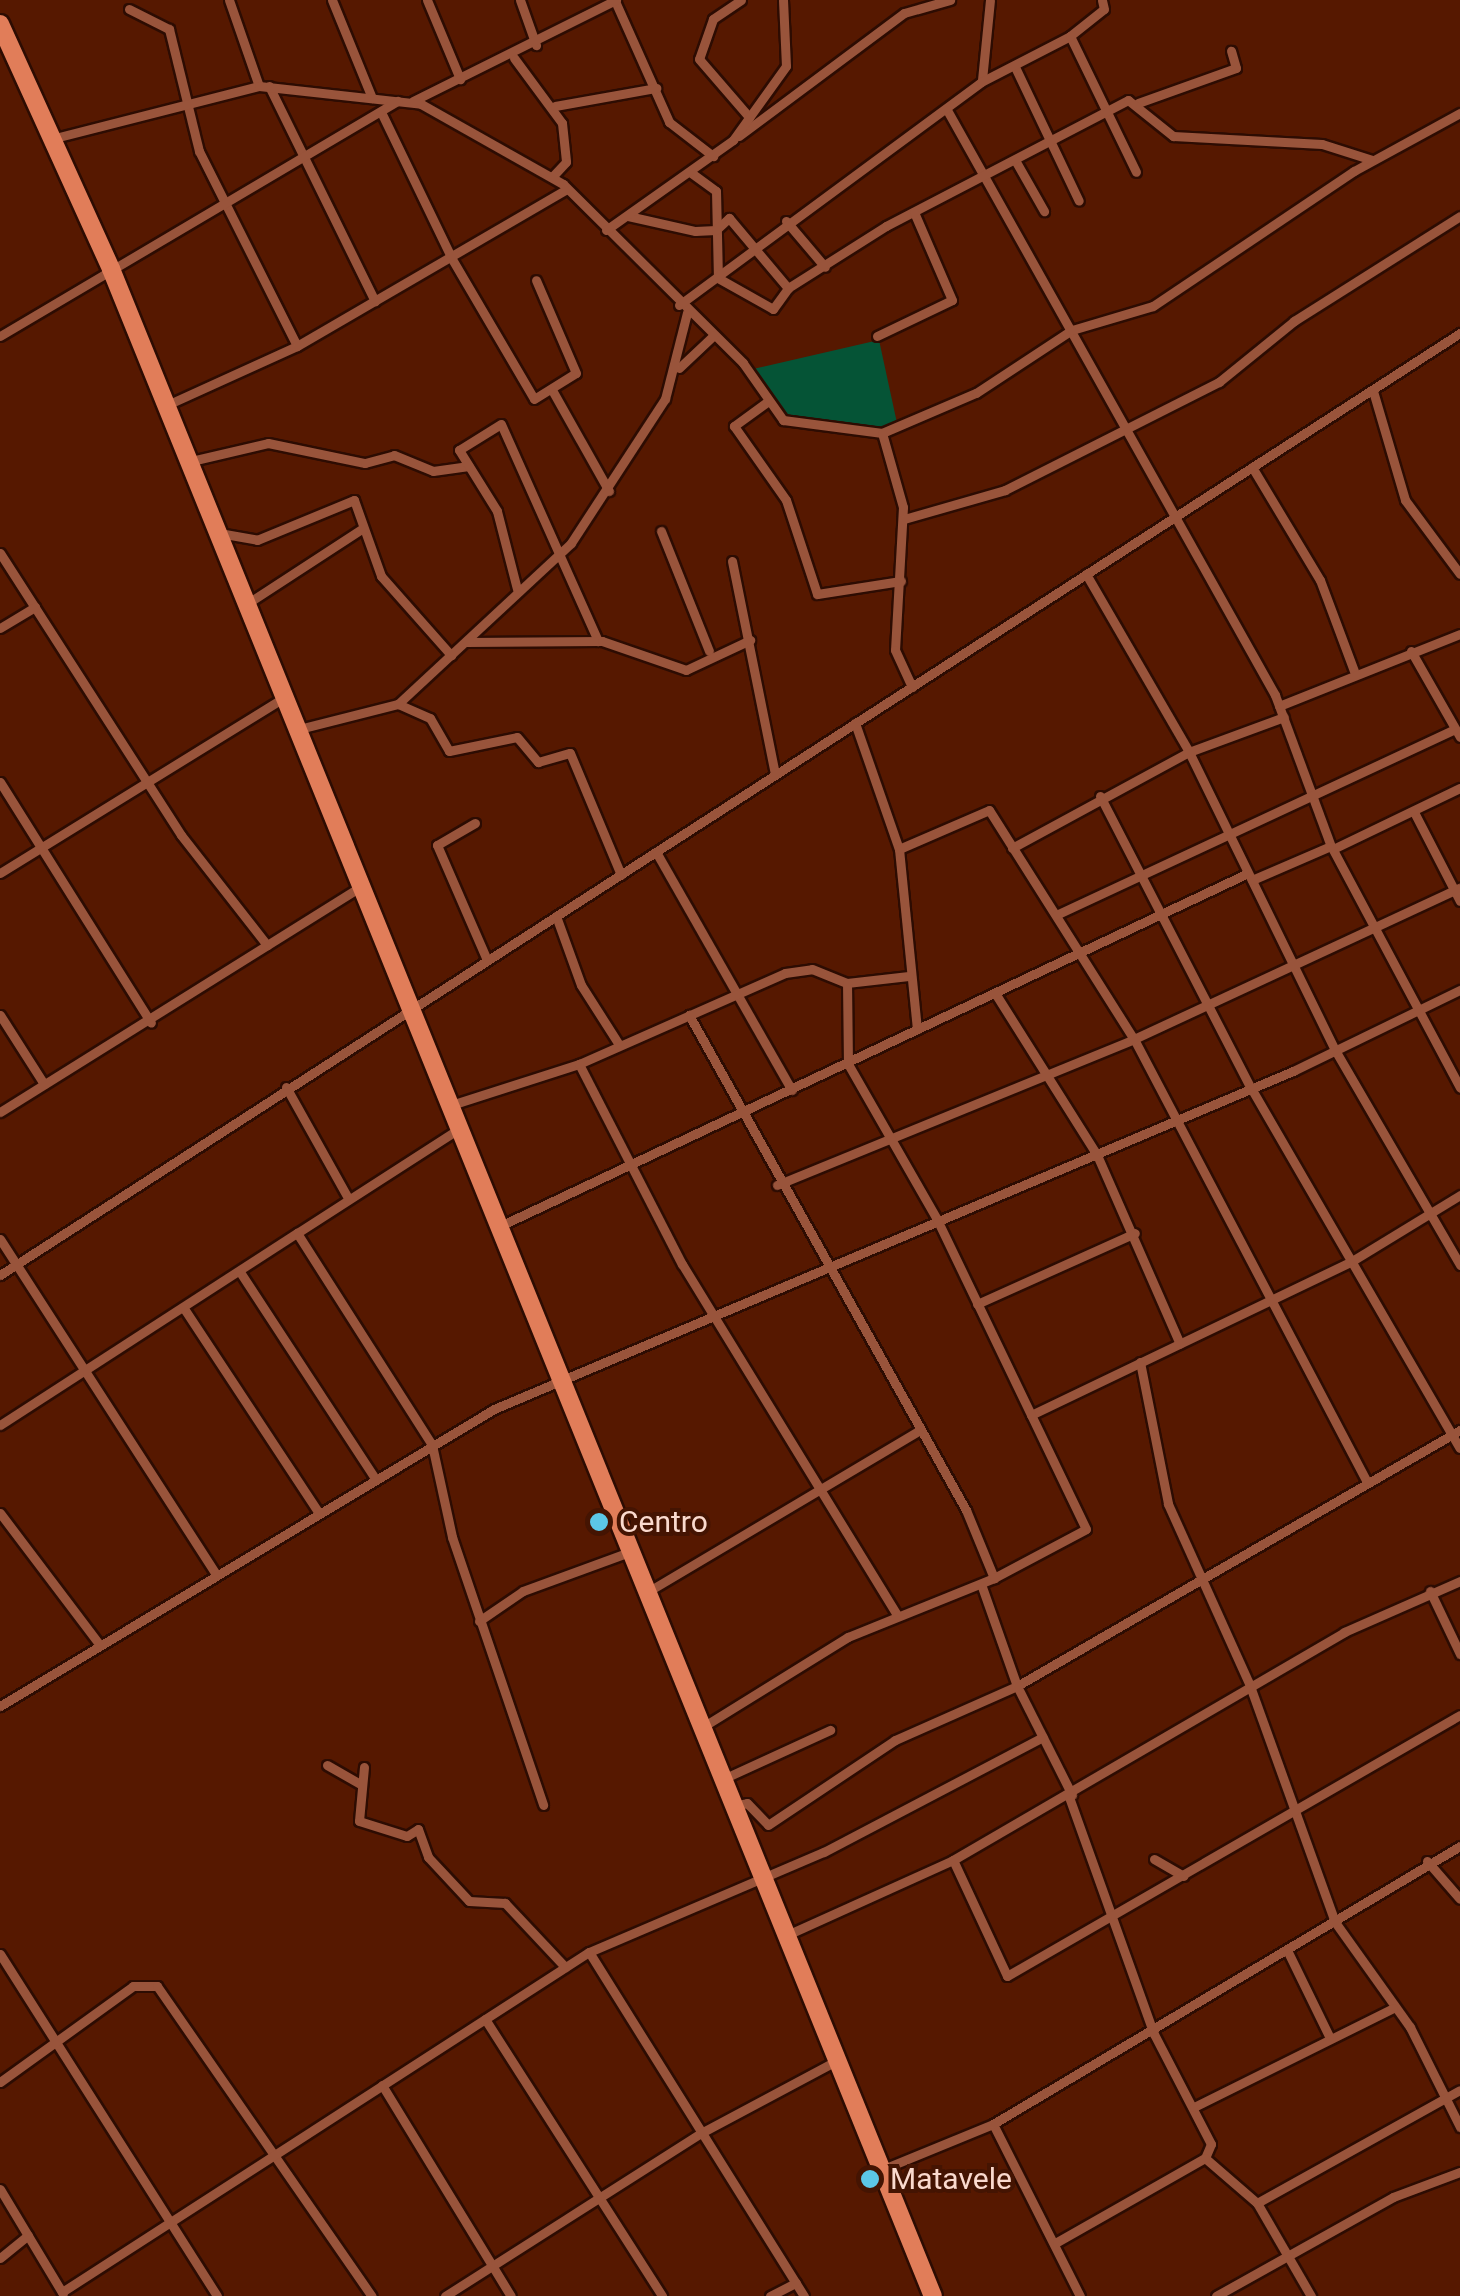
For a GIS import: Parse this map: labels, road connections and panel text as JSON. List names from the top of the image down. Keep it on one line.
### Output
{"places":["Centro","Matavele"]}
